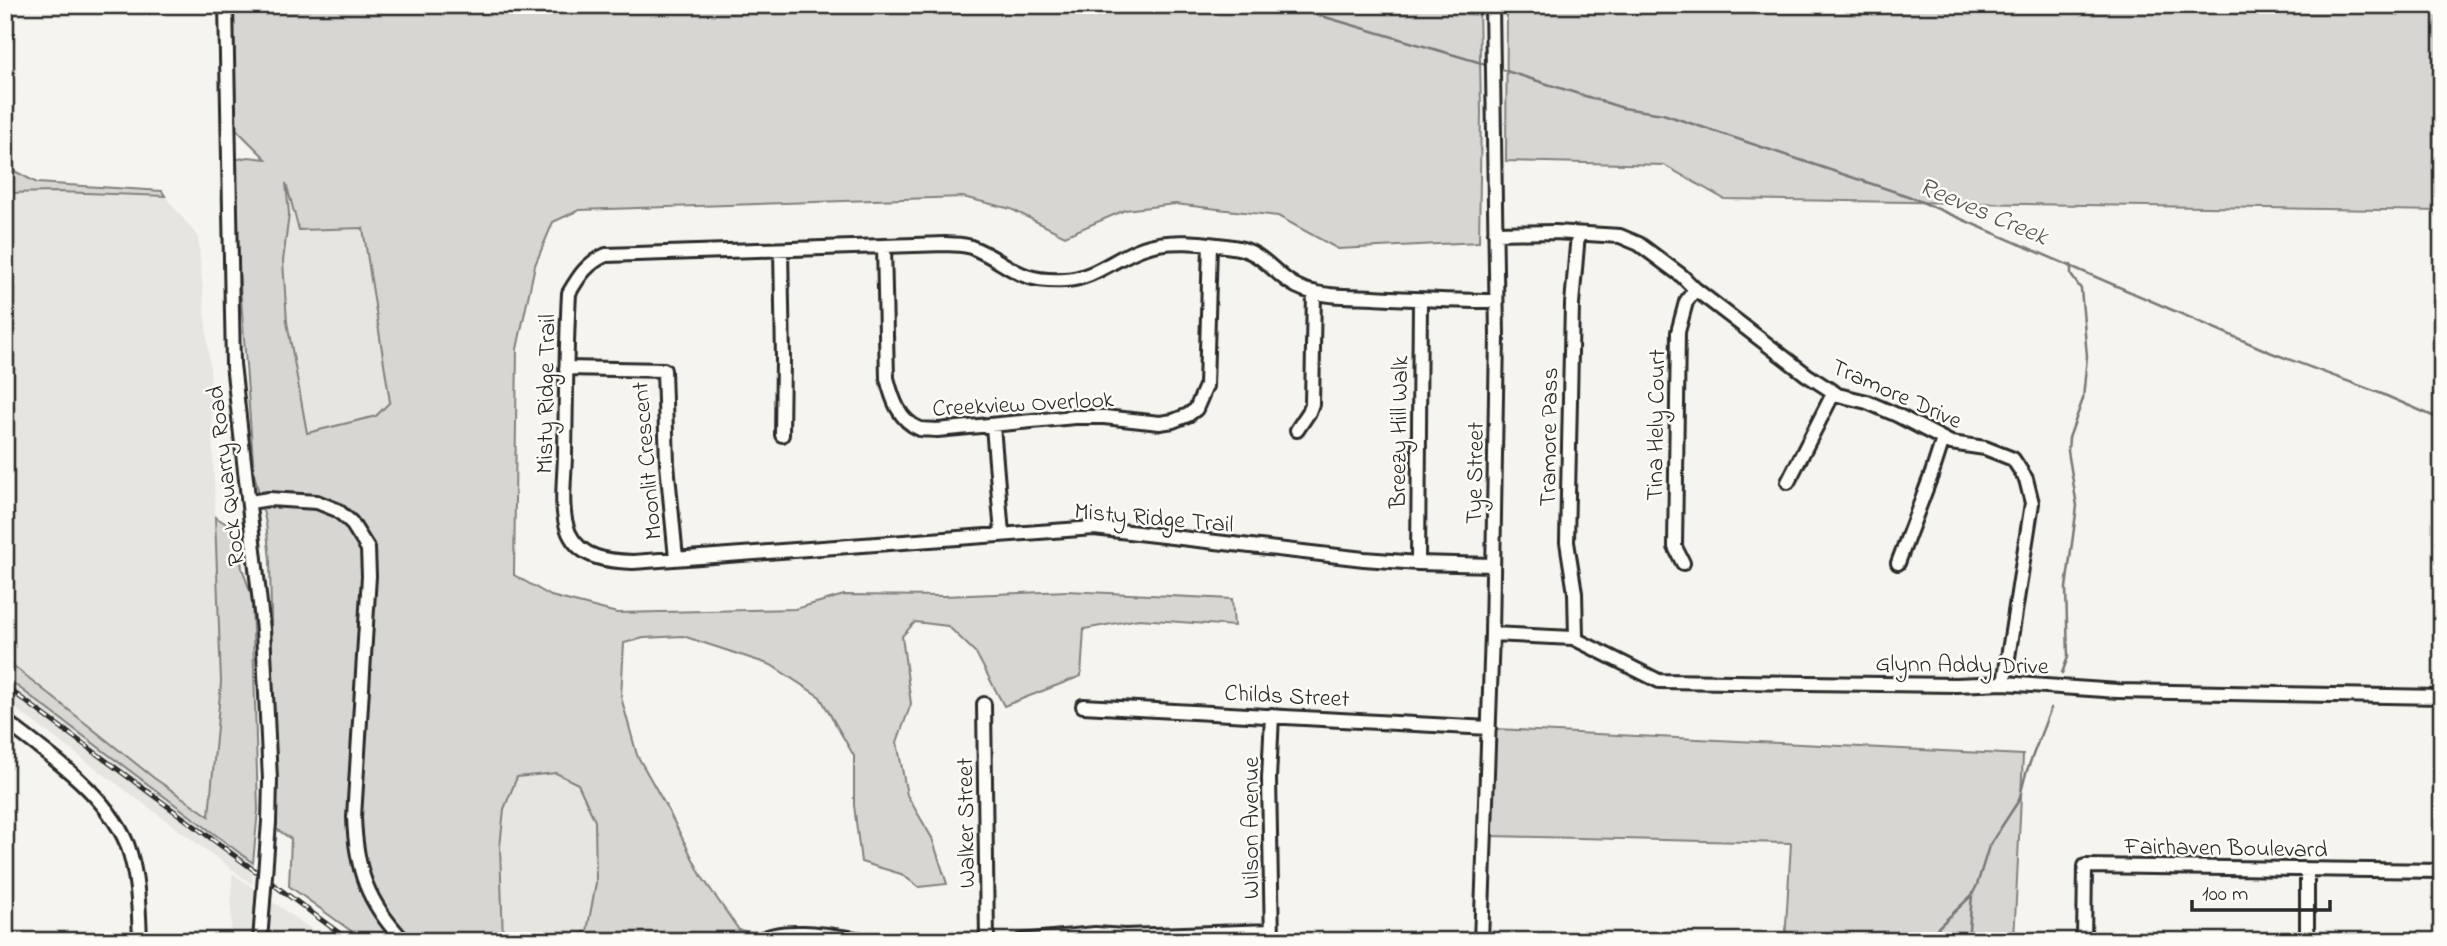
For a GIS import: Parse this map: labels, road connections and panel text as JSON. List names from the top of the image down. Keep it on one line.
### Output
{"streets":{"street":["Tramore Drive","Misty Ridge Trail","Creekview Overlook","Tina Hely Court","Breezy Hill Walk","Tramore Pass","Moonlit Crescent","Tye Street","Rock Quarry Road","Glynn Addy Drive","Childs Street","Walker Street","Wilson Avenue","Fairhaven Boulevard"]},"crossings":[["Tramore Drive","Tina Hely Court"],["Tramore Drive","Tramore Pass"],["Tramore Drive","Tye Street"],["Tramore Drive","Glynn Addy Drive"],["Misty Ridge Trail","Creekview Overlook"],["Misty Ridge Trail","Breezy Hill Walk"],["Misty Ridge Trail","Moonlit Crescent"],["Misty Ridge Trail","Tye Street"],["Tramore Pass","Glynn Addy Drive"],["Tye Street","Glynn Addy Drive"],["Tye Street","Childs Street"],["Childs Street","Wilson Avenue"]],"water":["Reeves Creek"],"scale_bar":"100 m"}
